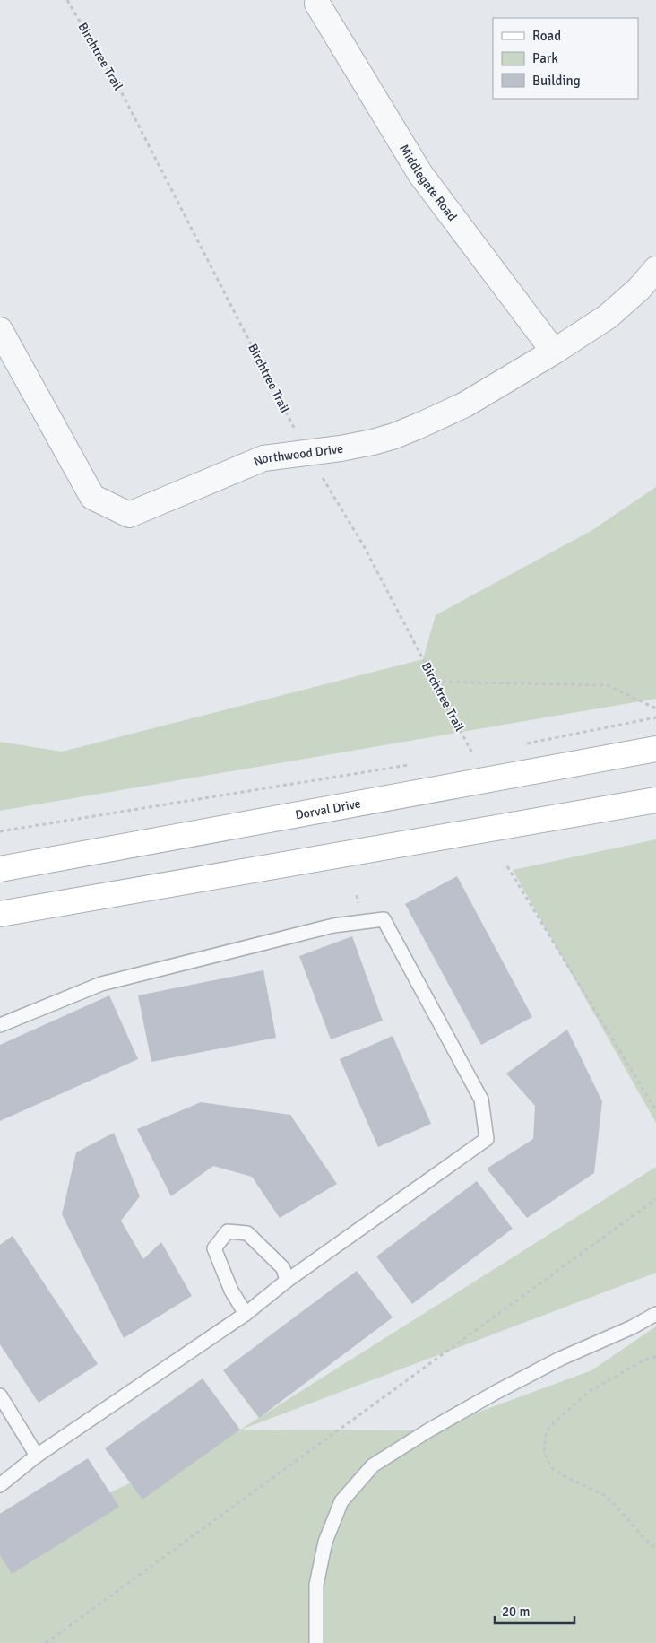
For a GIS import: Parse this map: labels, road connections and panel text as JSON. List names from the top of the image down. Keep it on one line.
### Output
{"streets":{"main road":["Dorval Drive"],"street":["Middlegate Road","Northwood Drive"],"path":["Birchtree Trail"]},"crossings":[["Birchtree Trail","Northwood Drive"],["Middlegate Road","Northwood Drive"]],"legend":["Road","Park","Building"],"scale_bar":"20 m"}
